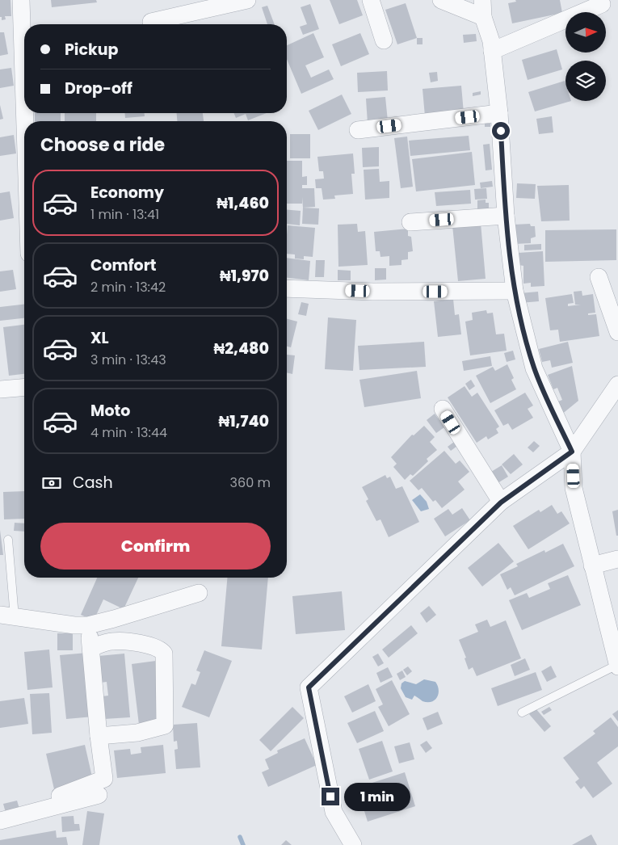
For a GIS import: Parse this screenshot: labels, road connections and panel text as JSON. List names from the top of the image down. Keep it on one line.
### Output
{"north":"right","page":{"banner":["Pickup","Drop-off"],"heading":"Choose a ride","list":[{"name":"Economy","note":"1 min · 13:41","value":"₦1,460"},{"name":"Comfort","note":"2 min · 13:42","value":"₦1,970"},{"name":"XL","note":"3 min · 13:43","value":"₦2,480"},{"name":"Moto","note":"4 min · 13:44","value":"₦1,740"}],"pay":["Cash","360 m"],"buttons":"Confirm","bubble":"1 min"}}
